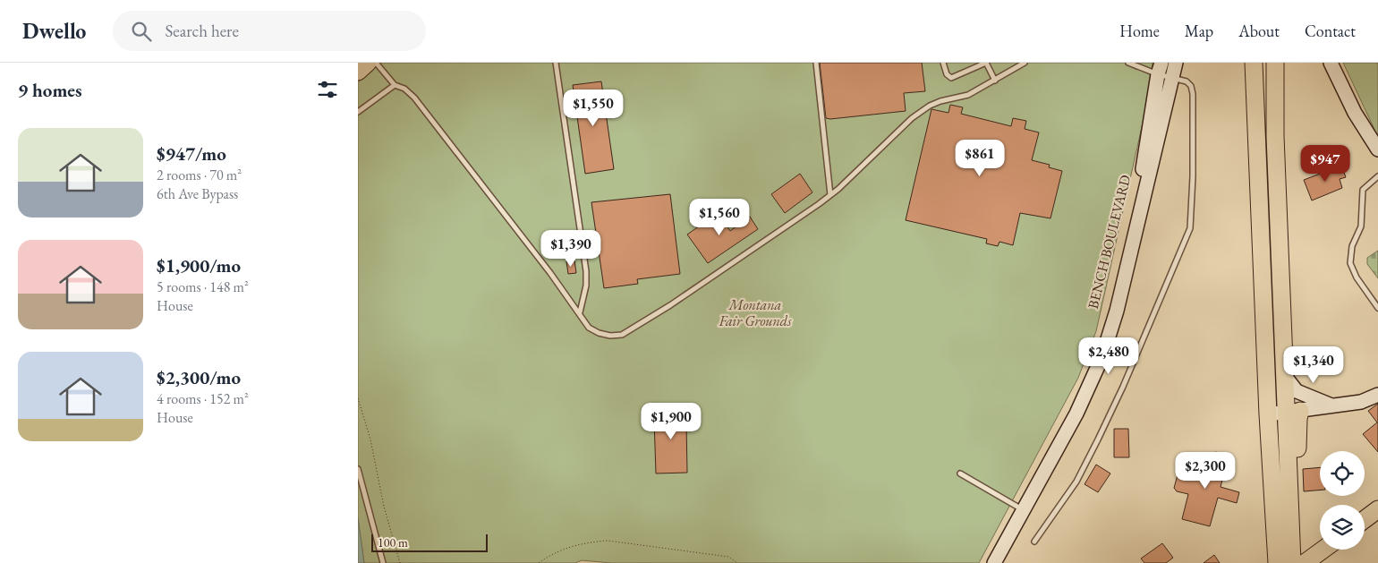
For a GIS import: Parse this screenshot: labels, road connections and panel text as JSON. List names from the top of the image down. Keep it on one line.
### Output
{"parks":["Montana Fair Grounds"],"scale_bar":"100 m","page":{"header":"Dwello","search":"Search here","nav":["Home","Map","About","Contact"],"heading":"9 homes","price":["$1,550","$861","$947","$1,560","$1,390","$2,480","$1,340","$1,900","$2,300"],"list":[{"name":"$947/mo","note":"2 rooms · 70 m² · 6th Ave Bypass"},{"name":"$1,900/mo","note":"5 rooms · 148 m² · House"},{"name":"$2,300/mo","note":"4 rooms · 152 m² · House"}],"scale":"100 m"}}
